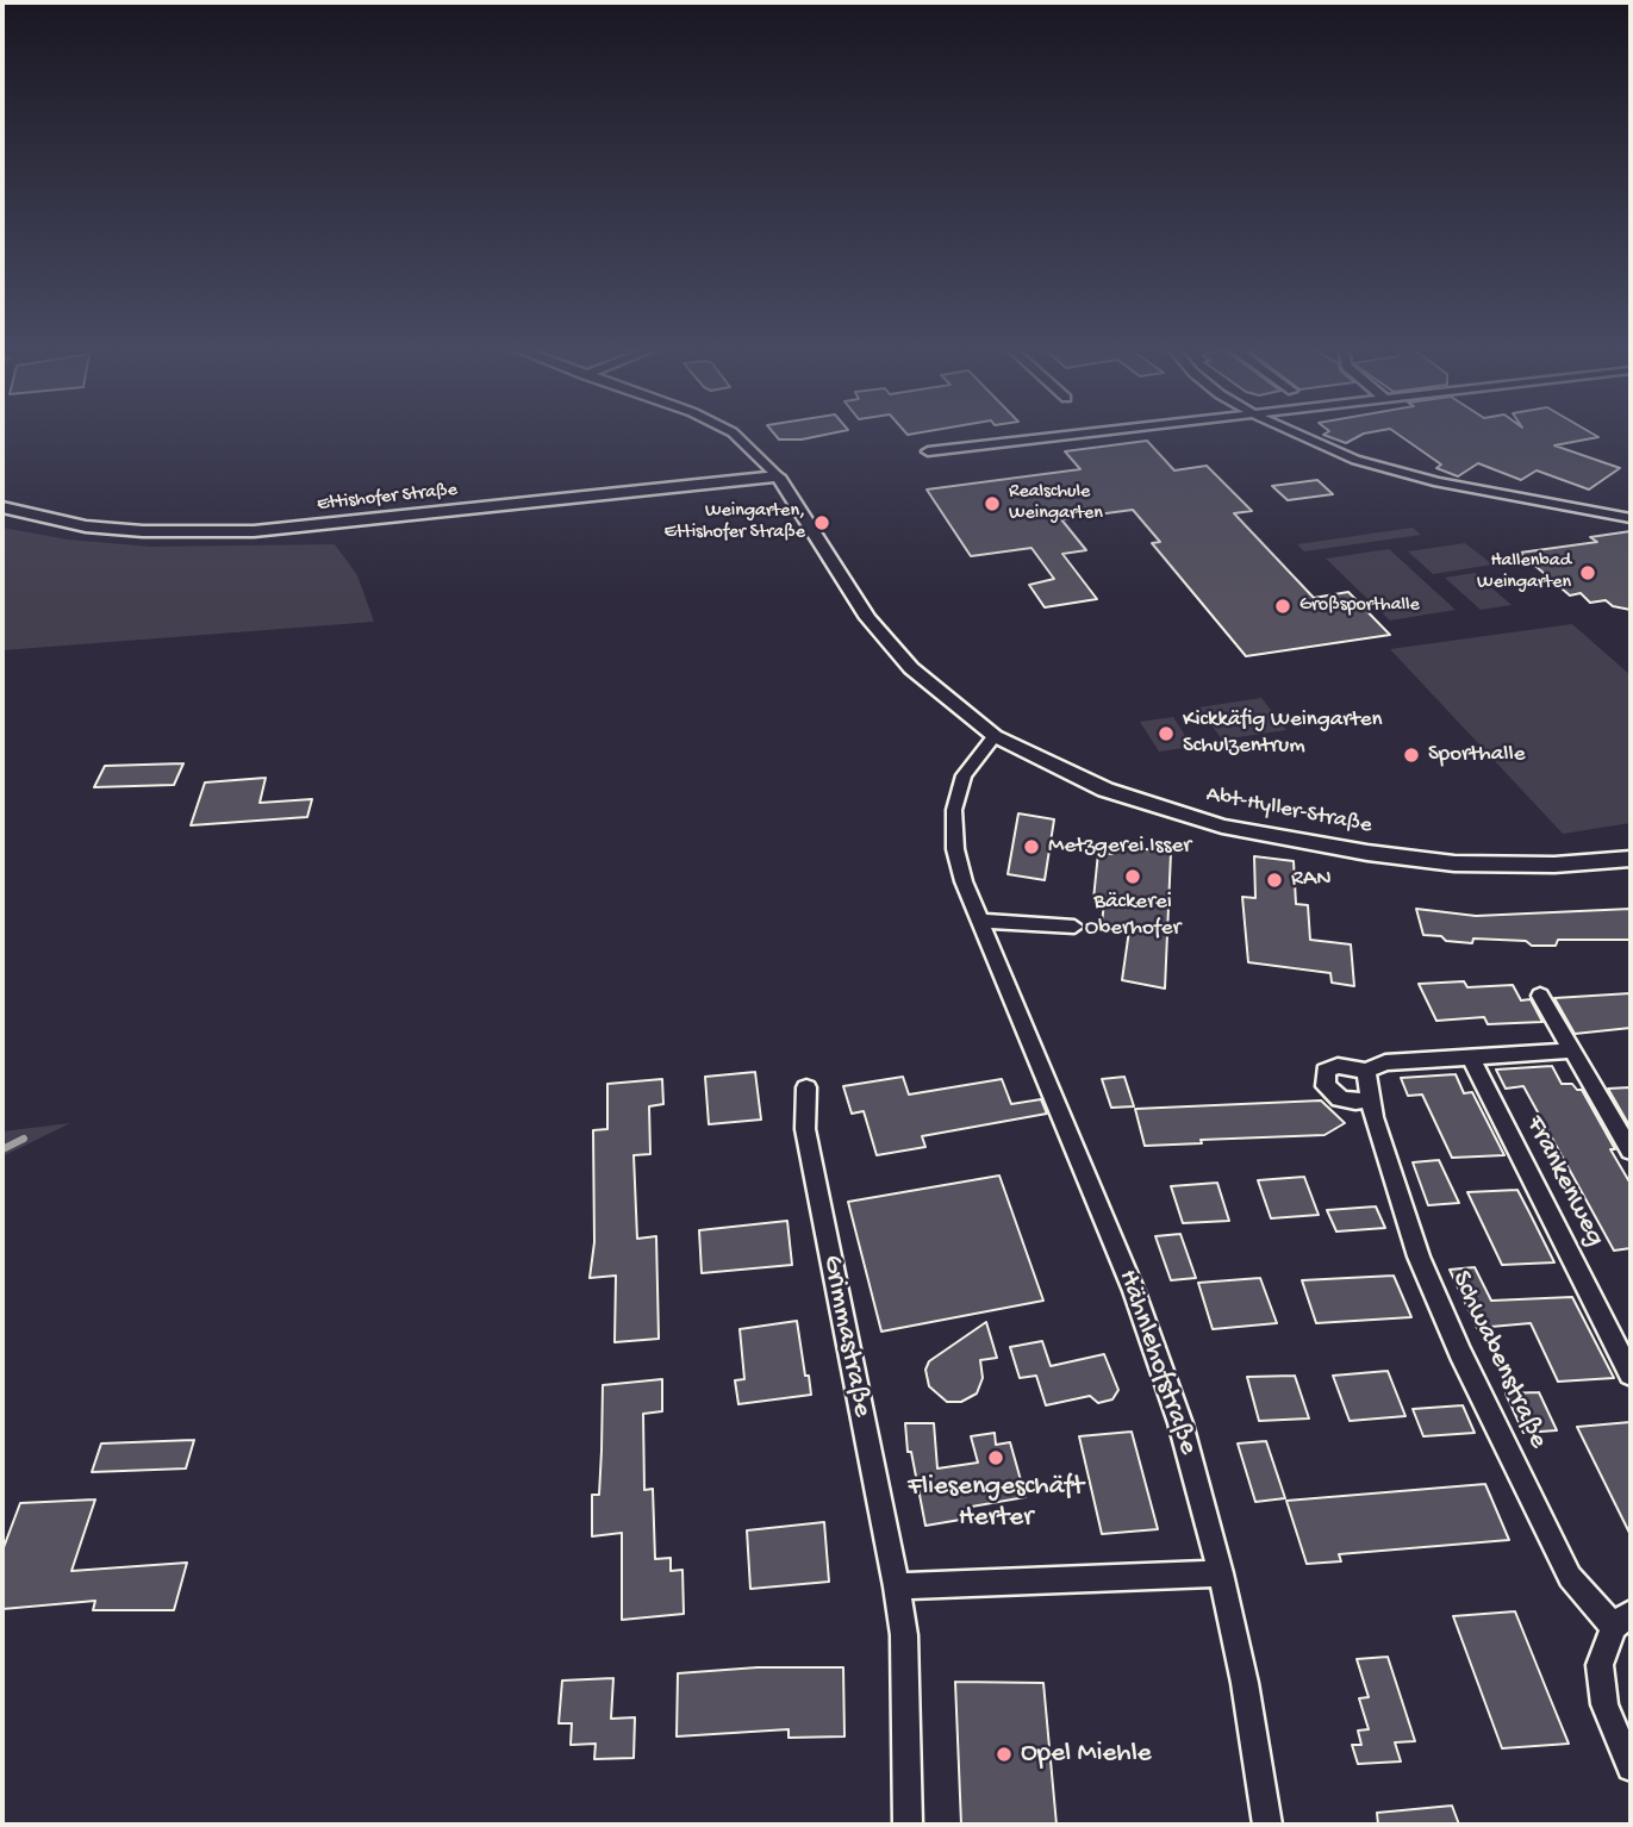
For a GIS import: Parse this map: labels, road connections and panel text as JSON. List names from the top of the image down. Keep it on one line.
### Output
{"streets":{"street":["Ettishofer Straße","Abt-Hyller-Straße","Frankenweg","Grimmastraße","Schwabenstraße","Hähnlehofstraße"]},"crossings":[["Ettishofer Straße","Abt-Hyller-Straße"],["Abt-Hyller-Straße","Hähnlehofstraße"]],"places":["Realschule Weingarten","Weingarten, Ettishofer Straße","Hallenbad Weingarten","Großsporthalle","Kickkäfig Weingarten Schulzentrum","Sporthalle","Metzgerei Isser","Bäckerei Oberhofer","RAN","Fliesengeschäft Herter","Opel Miehle"]}
